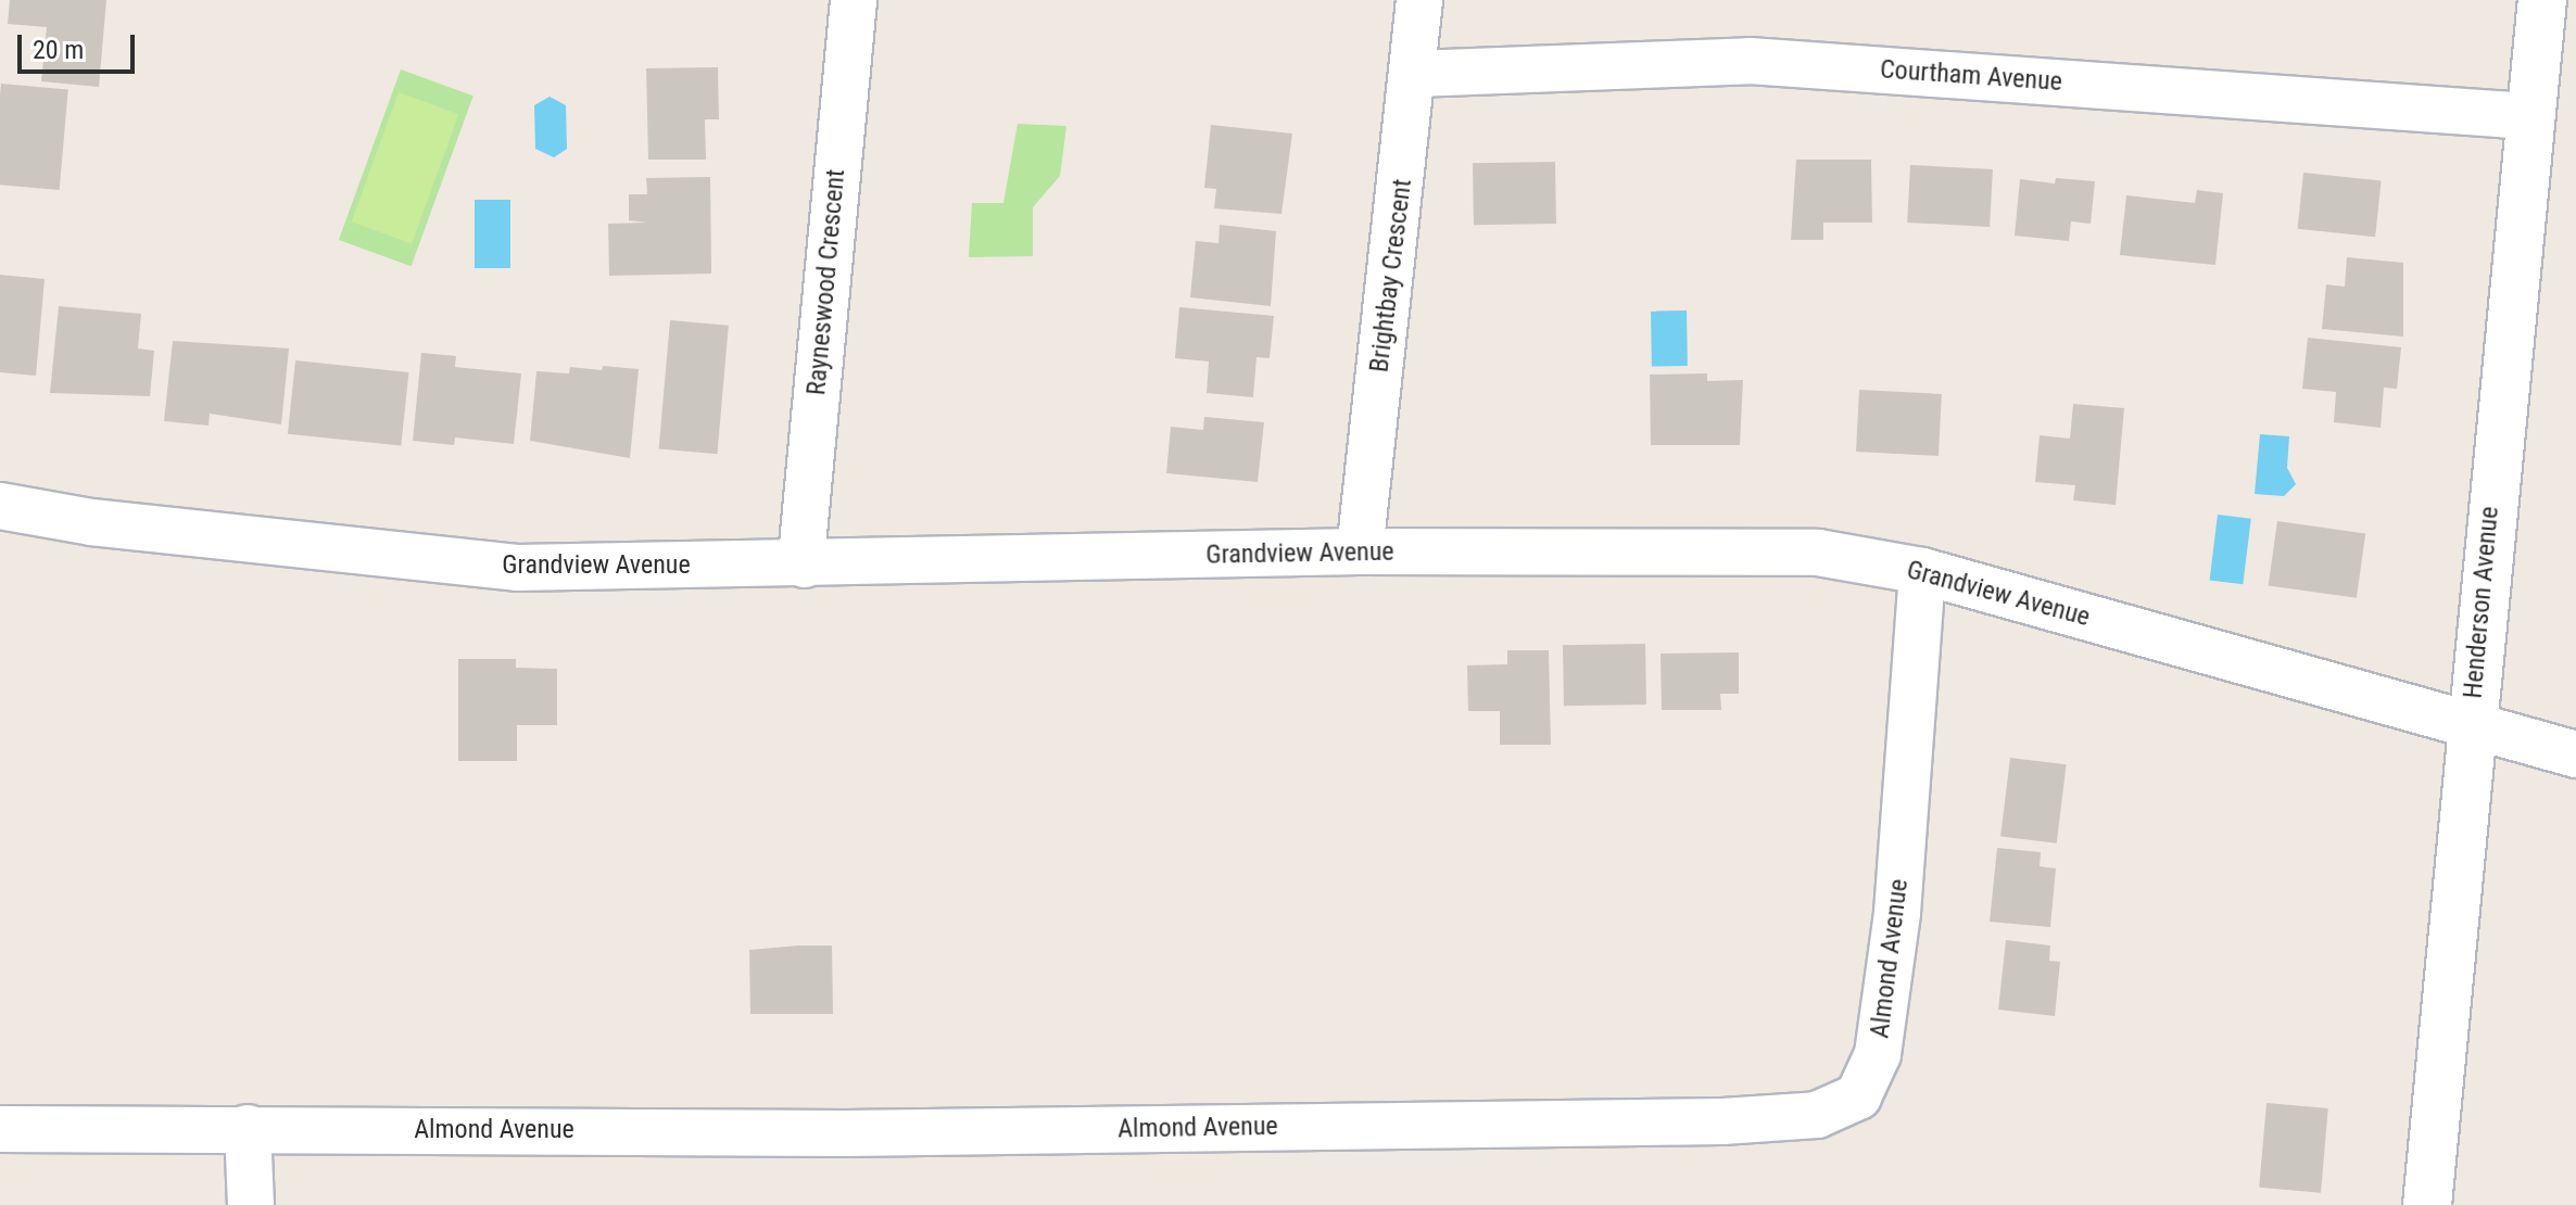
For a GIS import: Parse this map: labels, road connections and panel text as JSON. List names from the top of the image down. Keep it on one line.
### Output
{"streets":{"street":["Courtham Avenue","Brightbay Crescent","Rayneswood Crescent","Grandview Avenue","Henderson Avenue","Almond Avenue"]},"crossings":[["Courtham Avenue","Brightbay Crescent"],["Courtham Avenue","Henderson Avenue"],["Brightbay Crescent","Grandview Avenue"],["Rayneswood Crescent","Grandview Avenue"],["Grandview Avenue","Henderson Avenue"],["Grandview Avenue","Almond Avenue"]],"scale_bar":"20 m"}
